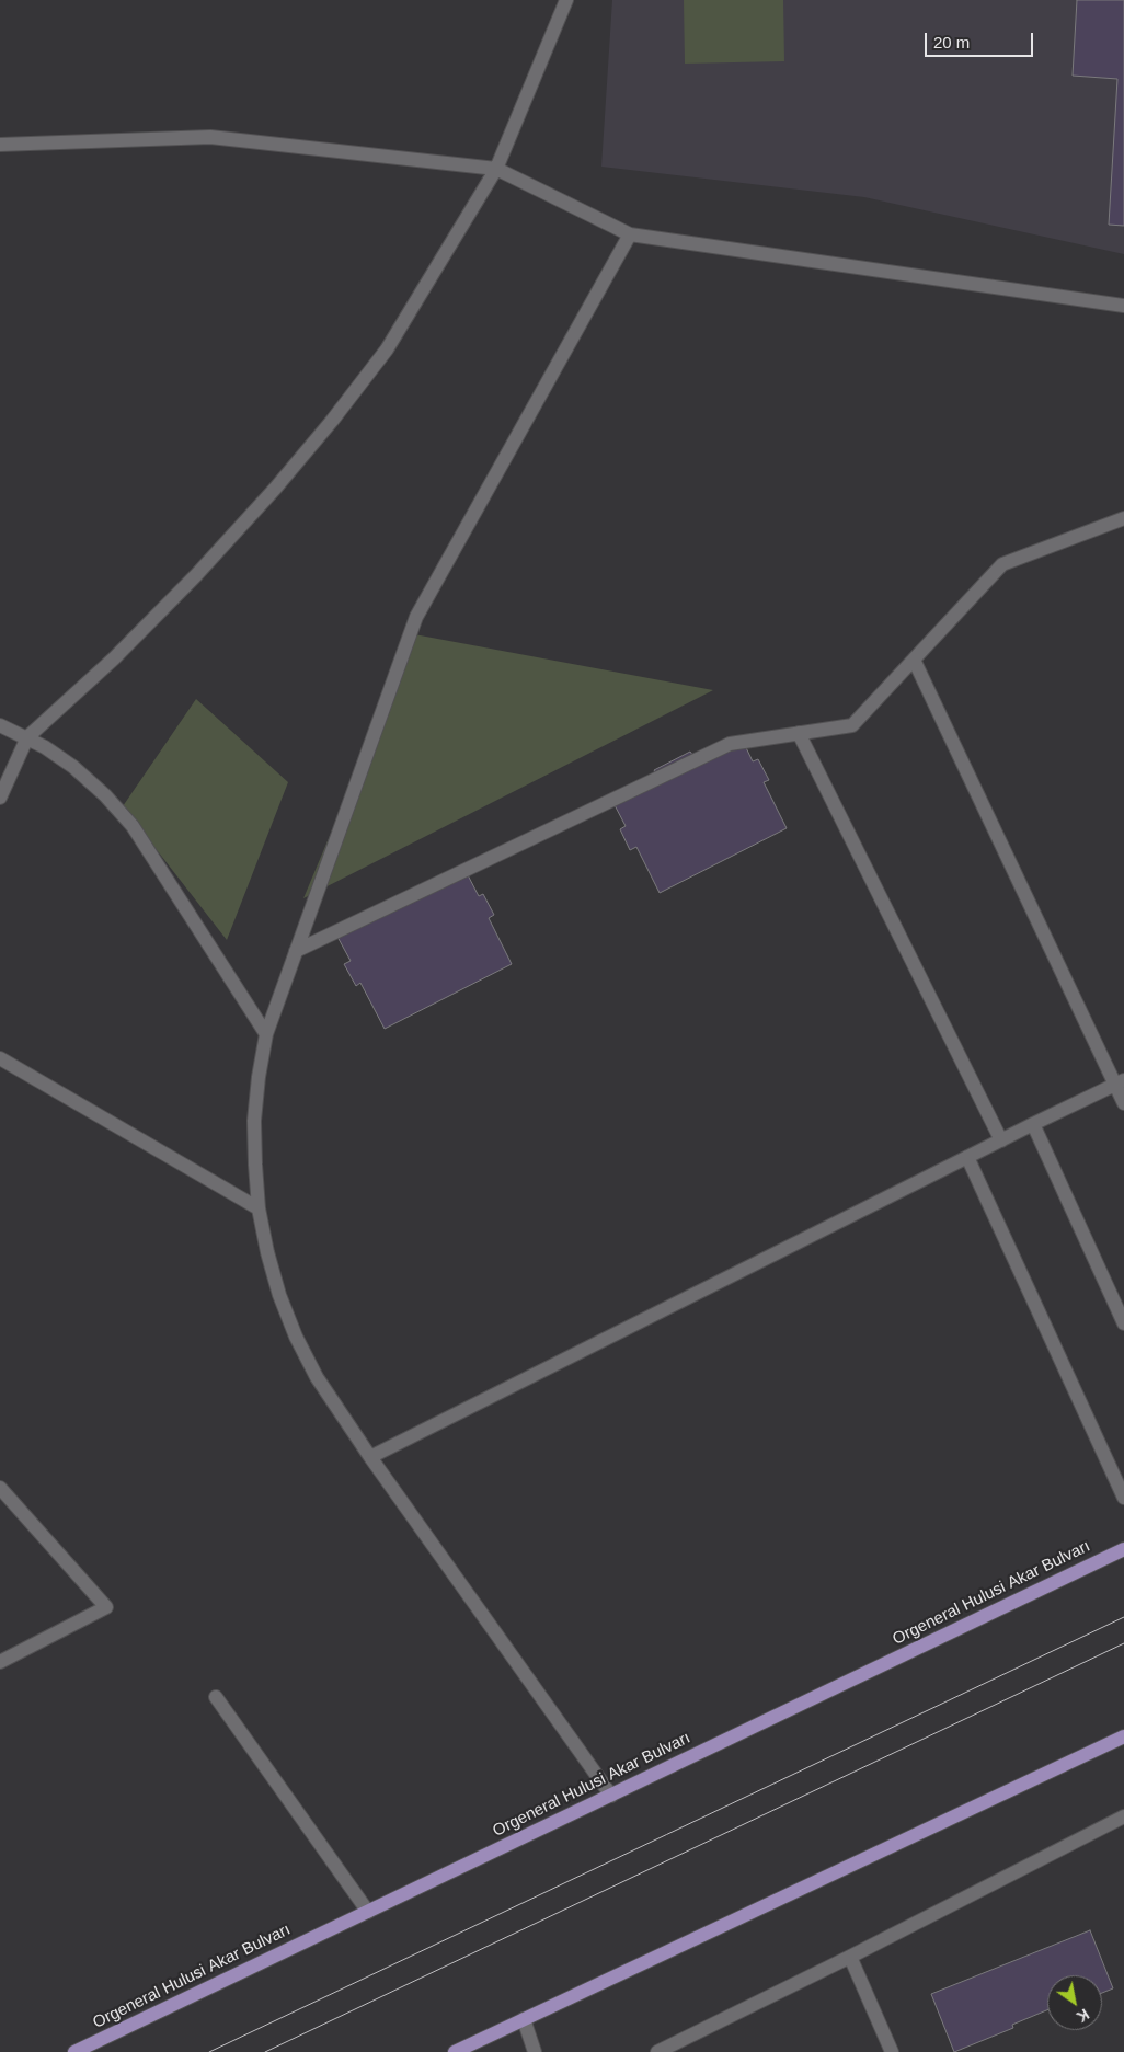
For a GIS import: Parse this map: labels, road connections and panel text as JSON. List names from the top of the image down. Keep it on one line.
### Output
{"streets":{"main road":["Orgeneral Hulusi Akar Bulvarı"]},"scale_bar":"20 m","north":"bottom right"}
